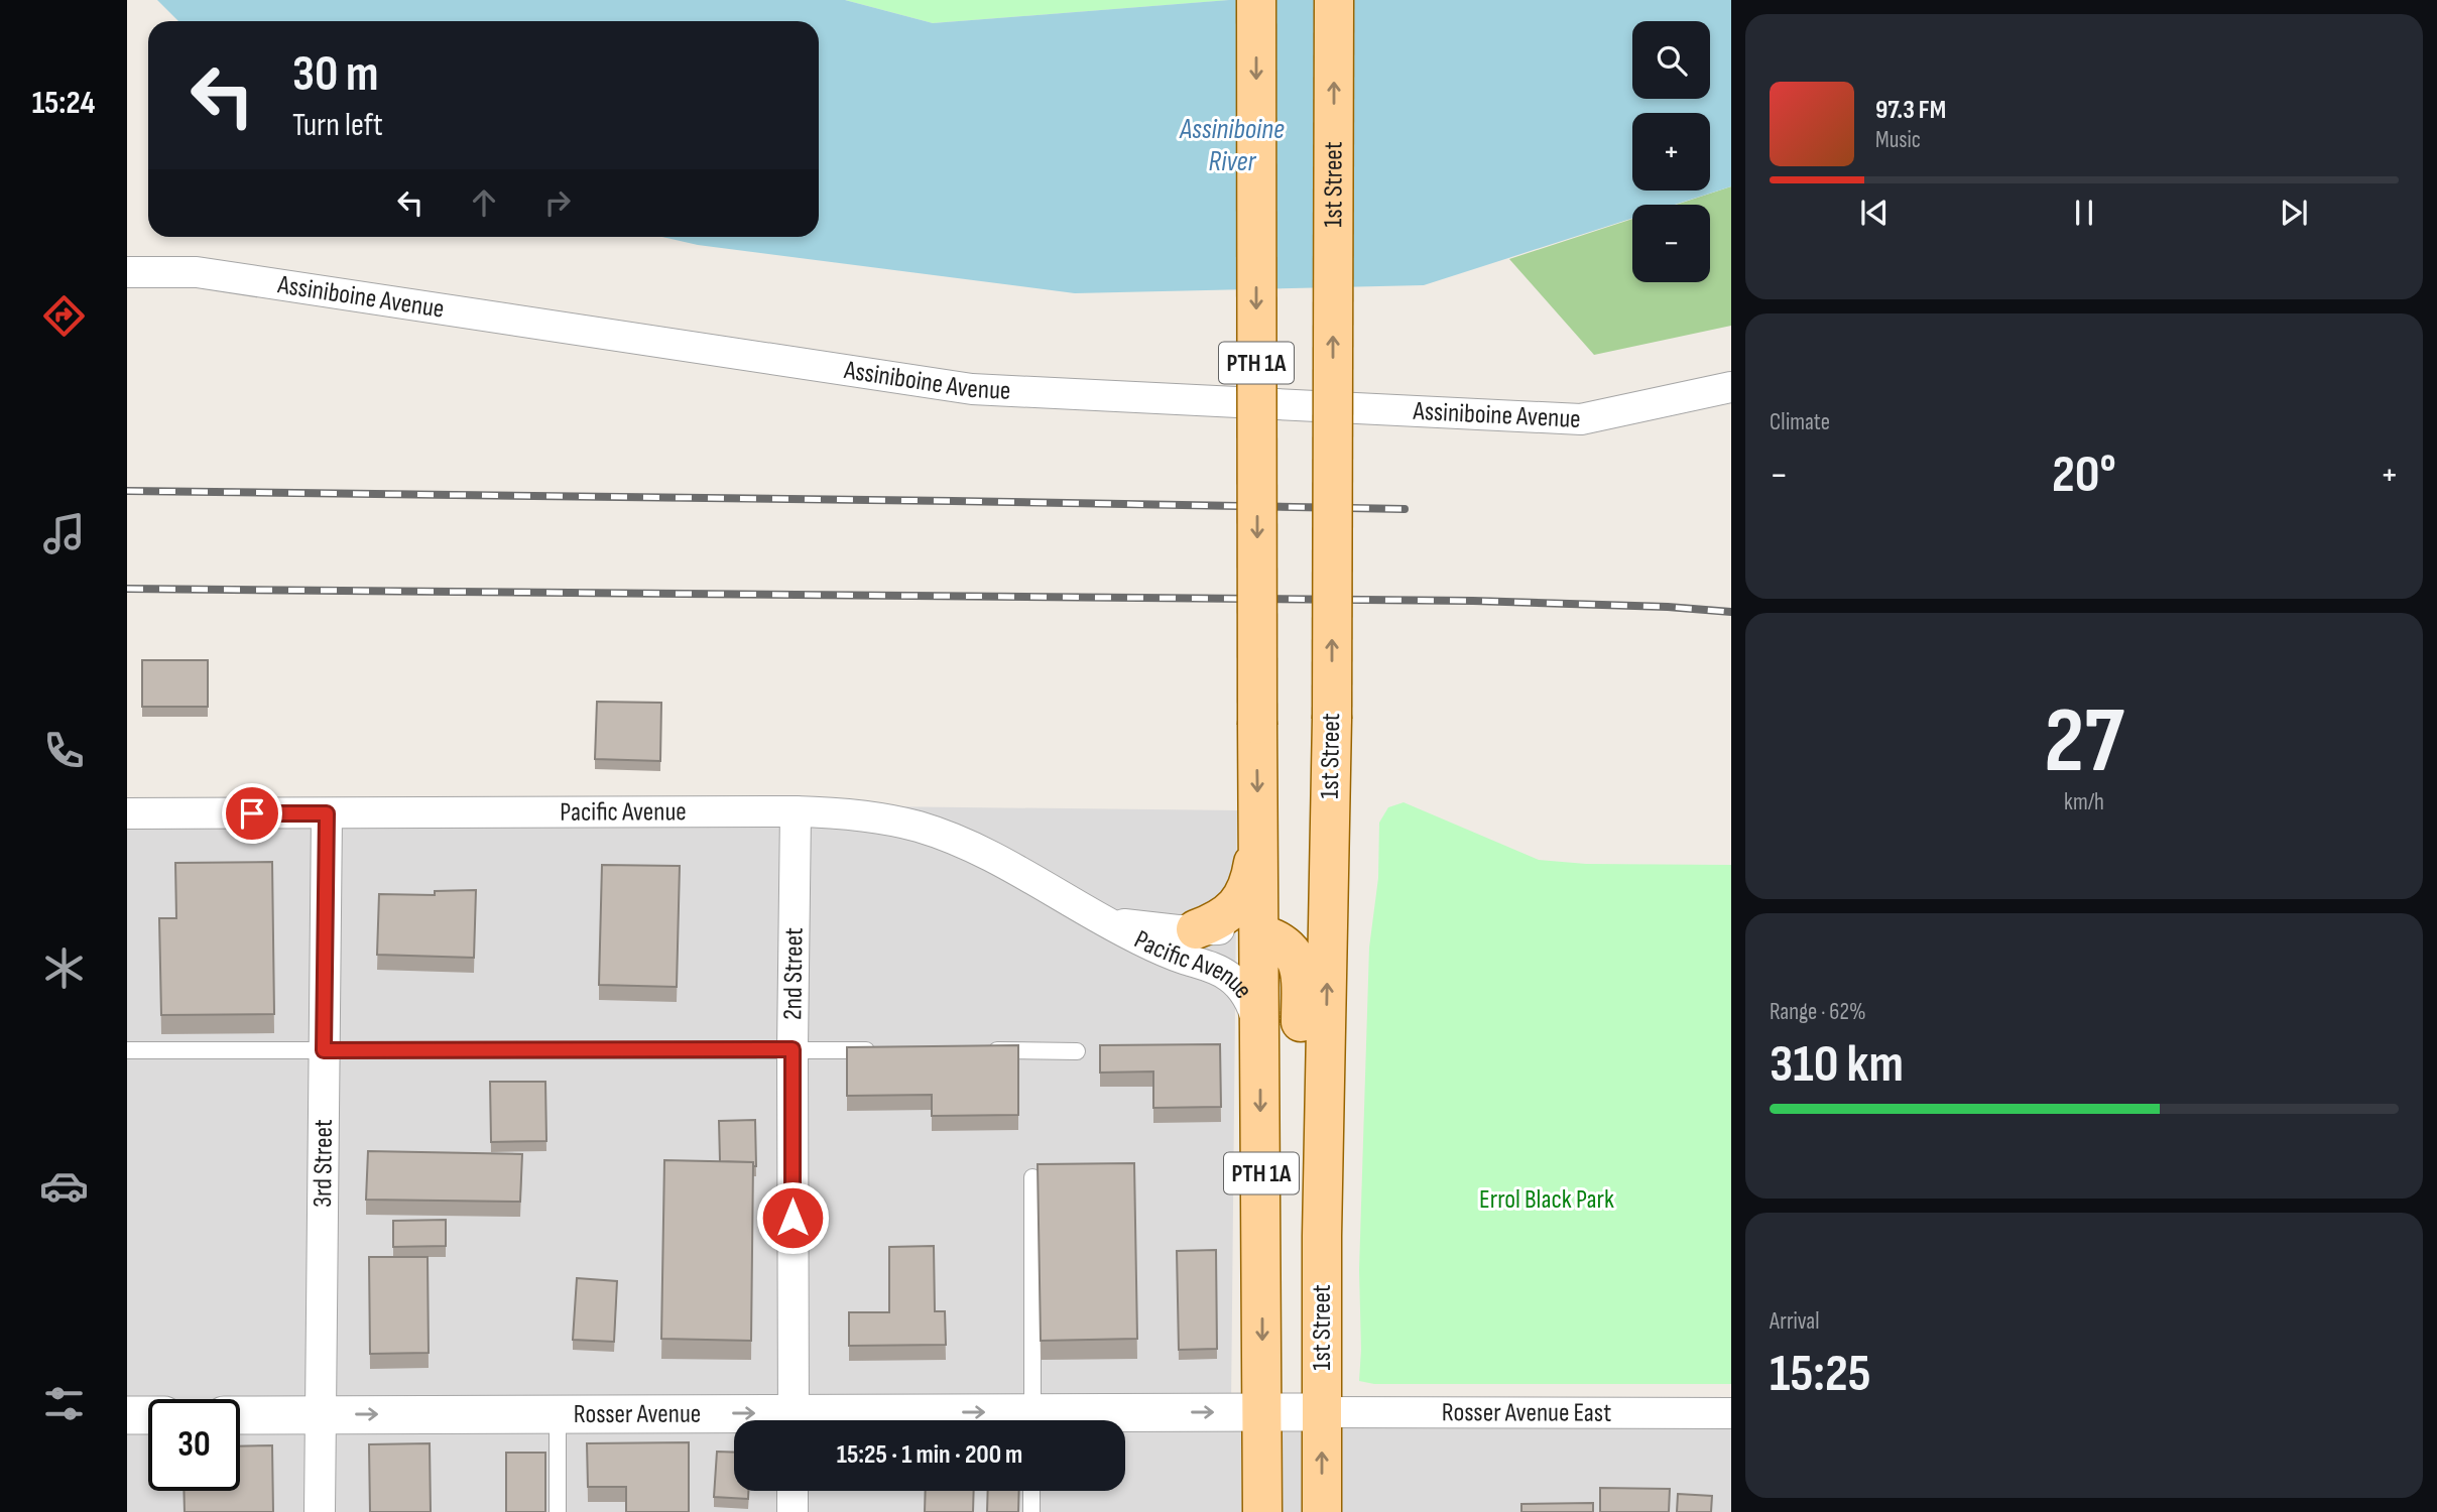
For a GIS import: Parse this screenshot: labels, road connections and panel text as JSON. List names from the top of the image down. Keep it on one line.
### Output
{"streets":{"main road":["1st Street","PTH 1A"],"street":["Assiniboine Avenue","Pacific Avenue","2nd Street","3rd Street","Rosser Avenue","Rosser Avenue East"]},"crossings":[["1st Street","Rosser Avenue"],["1st Street","Rosser Avenue East"],["PTH 1A","Pacific Avenue"],["PTH 1A","Rosser Avenue"],["Pacific Avenue","2nd Street"],["Pacific Avenue","3rd Street"],["3rd Street","Rosser Avenue"],["Rosser Avenue","Rosser Avenue East"]],"one_way":["Rosser Avenue"],"water":["Assiniboine River"],"parks":["Errol Black Park"],"page":{"tabs":"15:24","map_buttons":["+","−"],"turn":["30 m","Turn left"],"song":["97.3 FM","Music"],"tile":["Climate",["27","km/h"],["Range · 62%","310 km"],["Arrival","15:25"]],"heat":["−","20°","+"],"limit":"30","trip":"15:25 · 1 min · 200 m"}}
